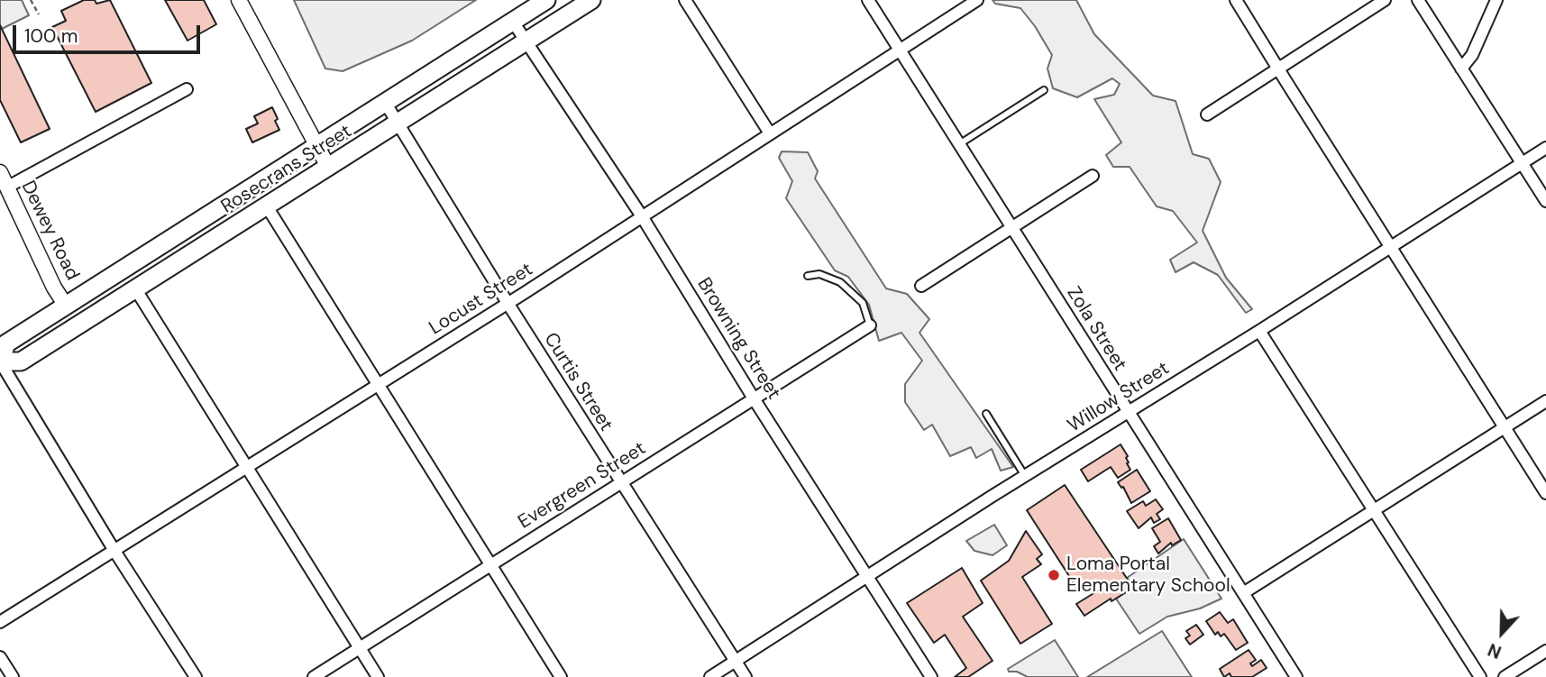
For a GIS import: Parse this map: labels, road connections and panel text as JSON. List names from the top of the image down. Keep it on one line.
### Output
{"streets":{"main road":["Rosecrans Street"],"street":["Dewey Road","Locust Street","Zola Street","Browning Street","Curtis Street","Willow Street","Evergreen Street"]},"crossings":[["Rosecrans Street","Dewey Road"],["Rosecrans Street","Browning Street"],["Rosecrans Street","Curtis Street"],["Locust Street","Zola Street"],["Locust Street","Browning Street"],["Locust Street","Curtis Street"],["Zola Street","Willow Street"],["Browning Street","Willow Street"],["Browning Street","Evergreen Street"],["Curtis Street","Willow Street"],["Curtis Street","Evergreen Street"]],"places":["Loma Portal Elementary School"],"scale_bar":"100 m","north":"bottom"}
